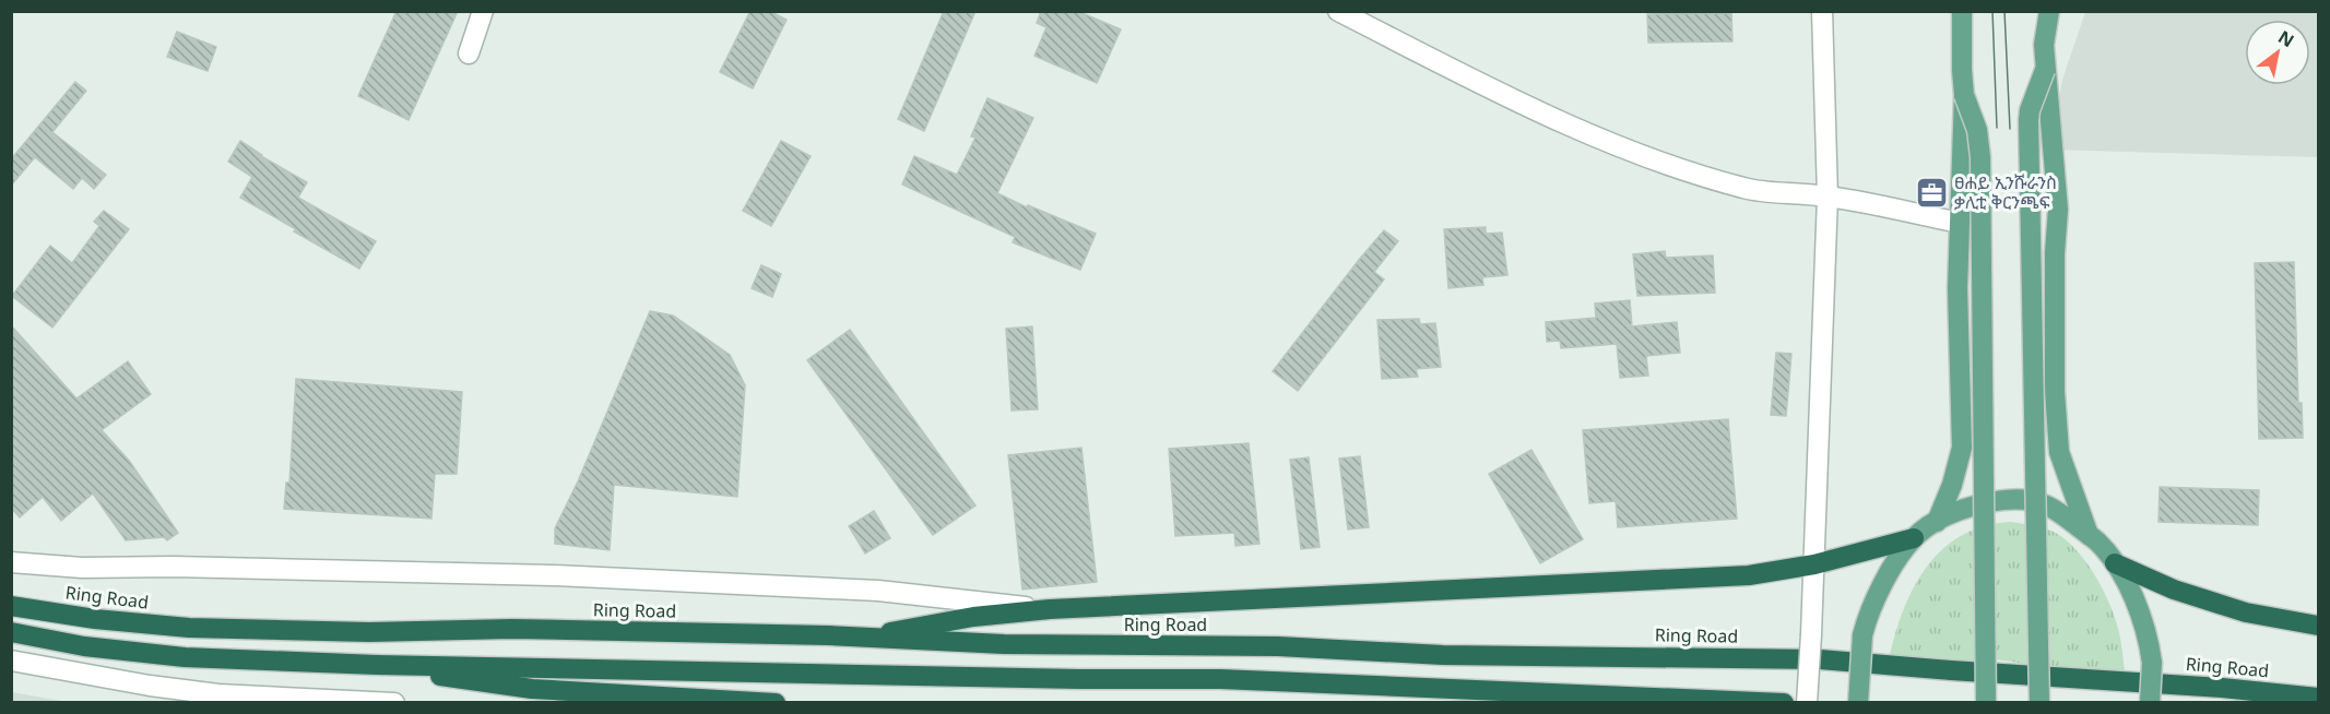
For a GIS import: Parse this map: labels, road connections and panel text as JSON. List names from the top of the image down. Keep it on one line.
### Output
{"streets":{"highway":["Ring Road"]},"places":{"office":["ፀሐይ ኢንሹራንስ ቃሊቲ ቅርንጫፍ"]},"north":"top right"}
